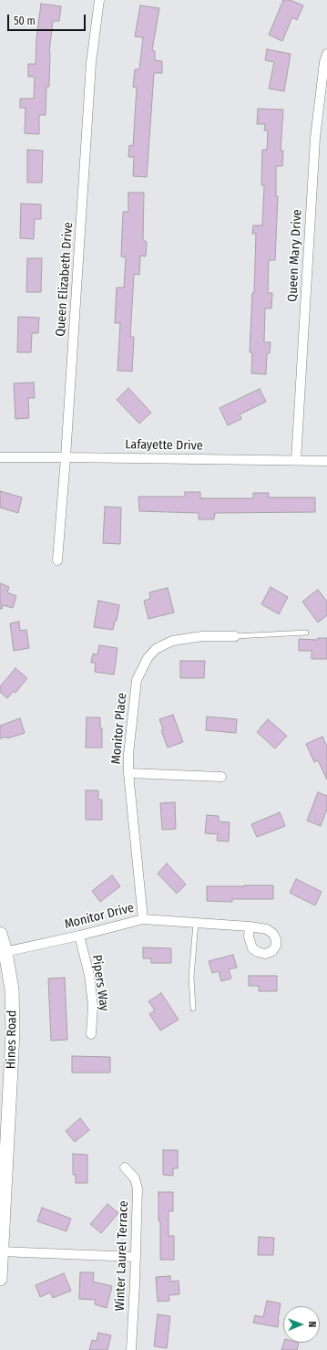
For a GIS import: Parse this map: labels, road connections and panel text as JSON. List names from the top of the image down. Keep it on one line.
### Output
{"streets":{"street":["Queen Mary Drive","Queen Elizabeth Drive","Lafayette Drive","Monitor Place","Monitor Drive","Pipers Way","Hines Road","Winter Laurel Terrace"]},"crossings":[["Queen Mary Drive","Lafayette Drive"],["Queen Elizabeth Drive","Lafayette Drive"],["Monitor Place","Monitor Drive"],["Monitor Drive","Pipers Way"],["Monitor Drive","Hines Road"]],"scale_bar":"50 m","north":"right"}
